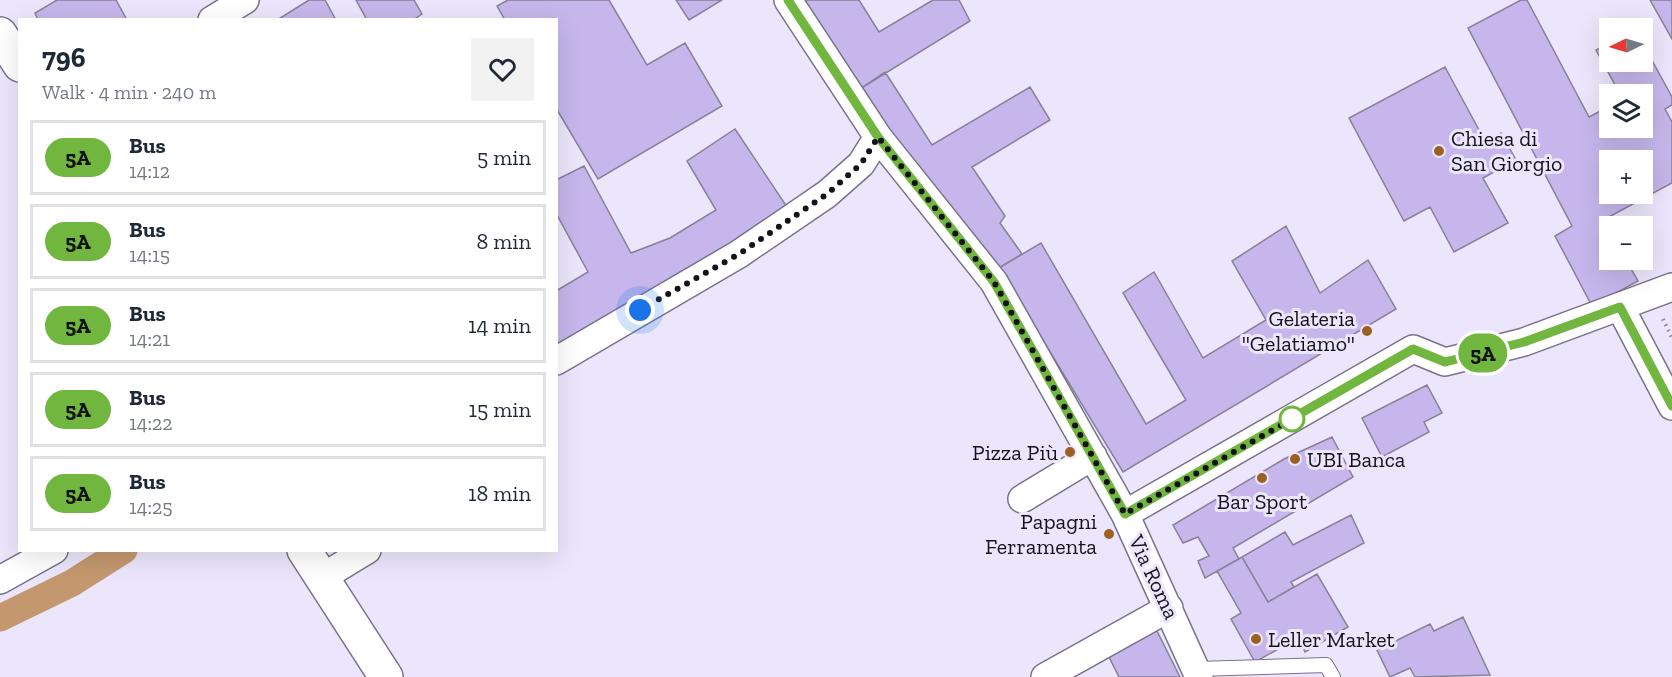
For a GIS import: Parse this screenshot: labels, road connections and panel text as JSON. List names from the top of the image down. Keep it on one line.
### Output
{"streets":{"street":["Via Roma"]},"places":["Chiesa di San Giorgio","Gelateria \"Gelatiamo\"","Pizza Più","UBI Banca","Bar Sport","Papagni Ferramenta","Leller Market"],"lines":["bus line 5A"],"north":"left","page":{"on_map":"5A","map_buttons":["+","−"],"heading":["796","Walk · 4 min · 240 m"],"list":[{"mark":"5A","name":"Bus","note":"14:12","value":"5 min"},{"mark":"5A","name":"Bus","note":"14:15","value":"8 min"},{"mark":"5A","name":"Bus","note":"14:21","value":"14 min"},{"mark":"5A","name":"Bus","note":"14:22","value":"15 min"},{"mark":"5A","name":"Bus","note":"14:25","value":"18 min"}]}}
